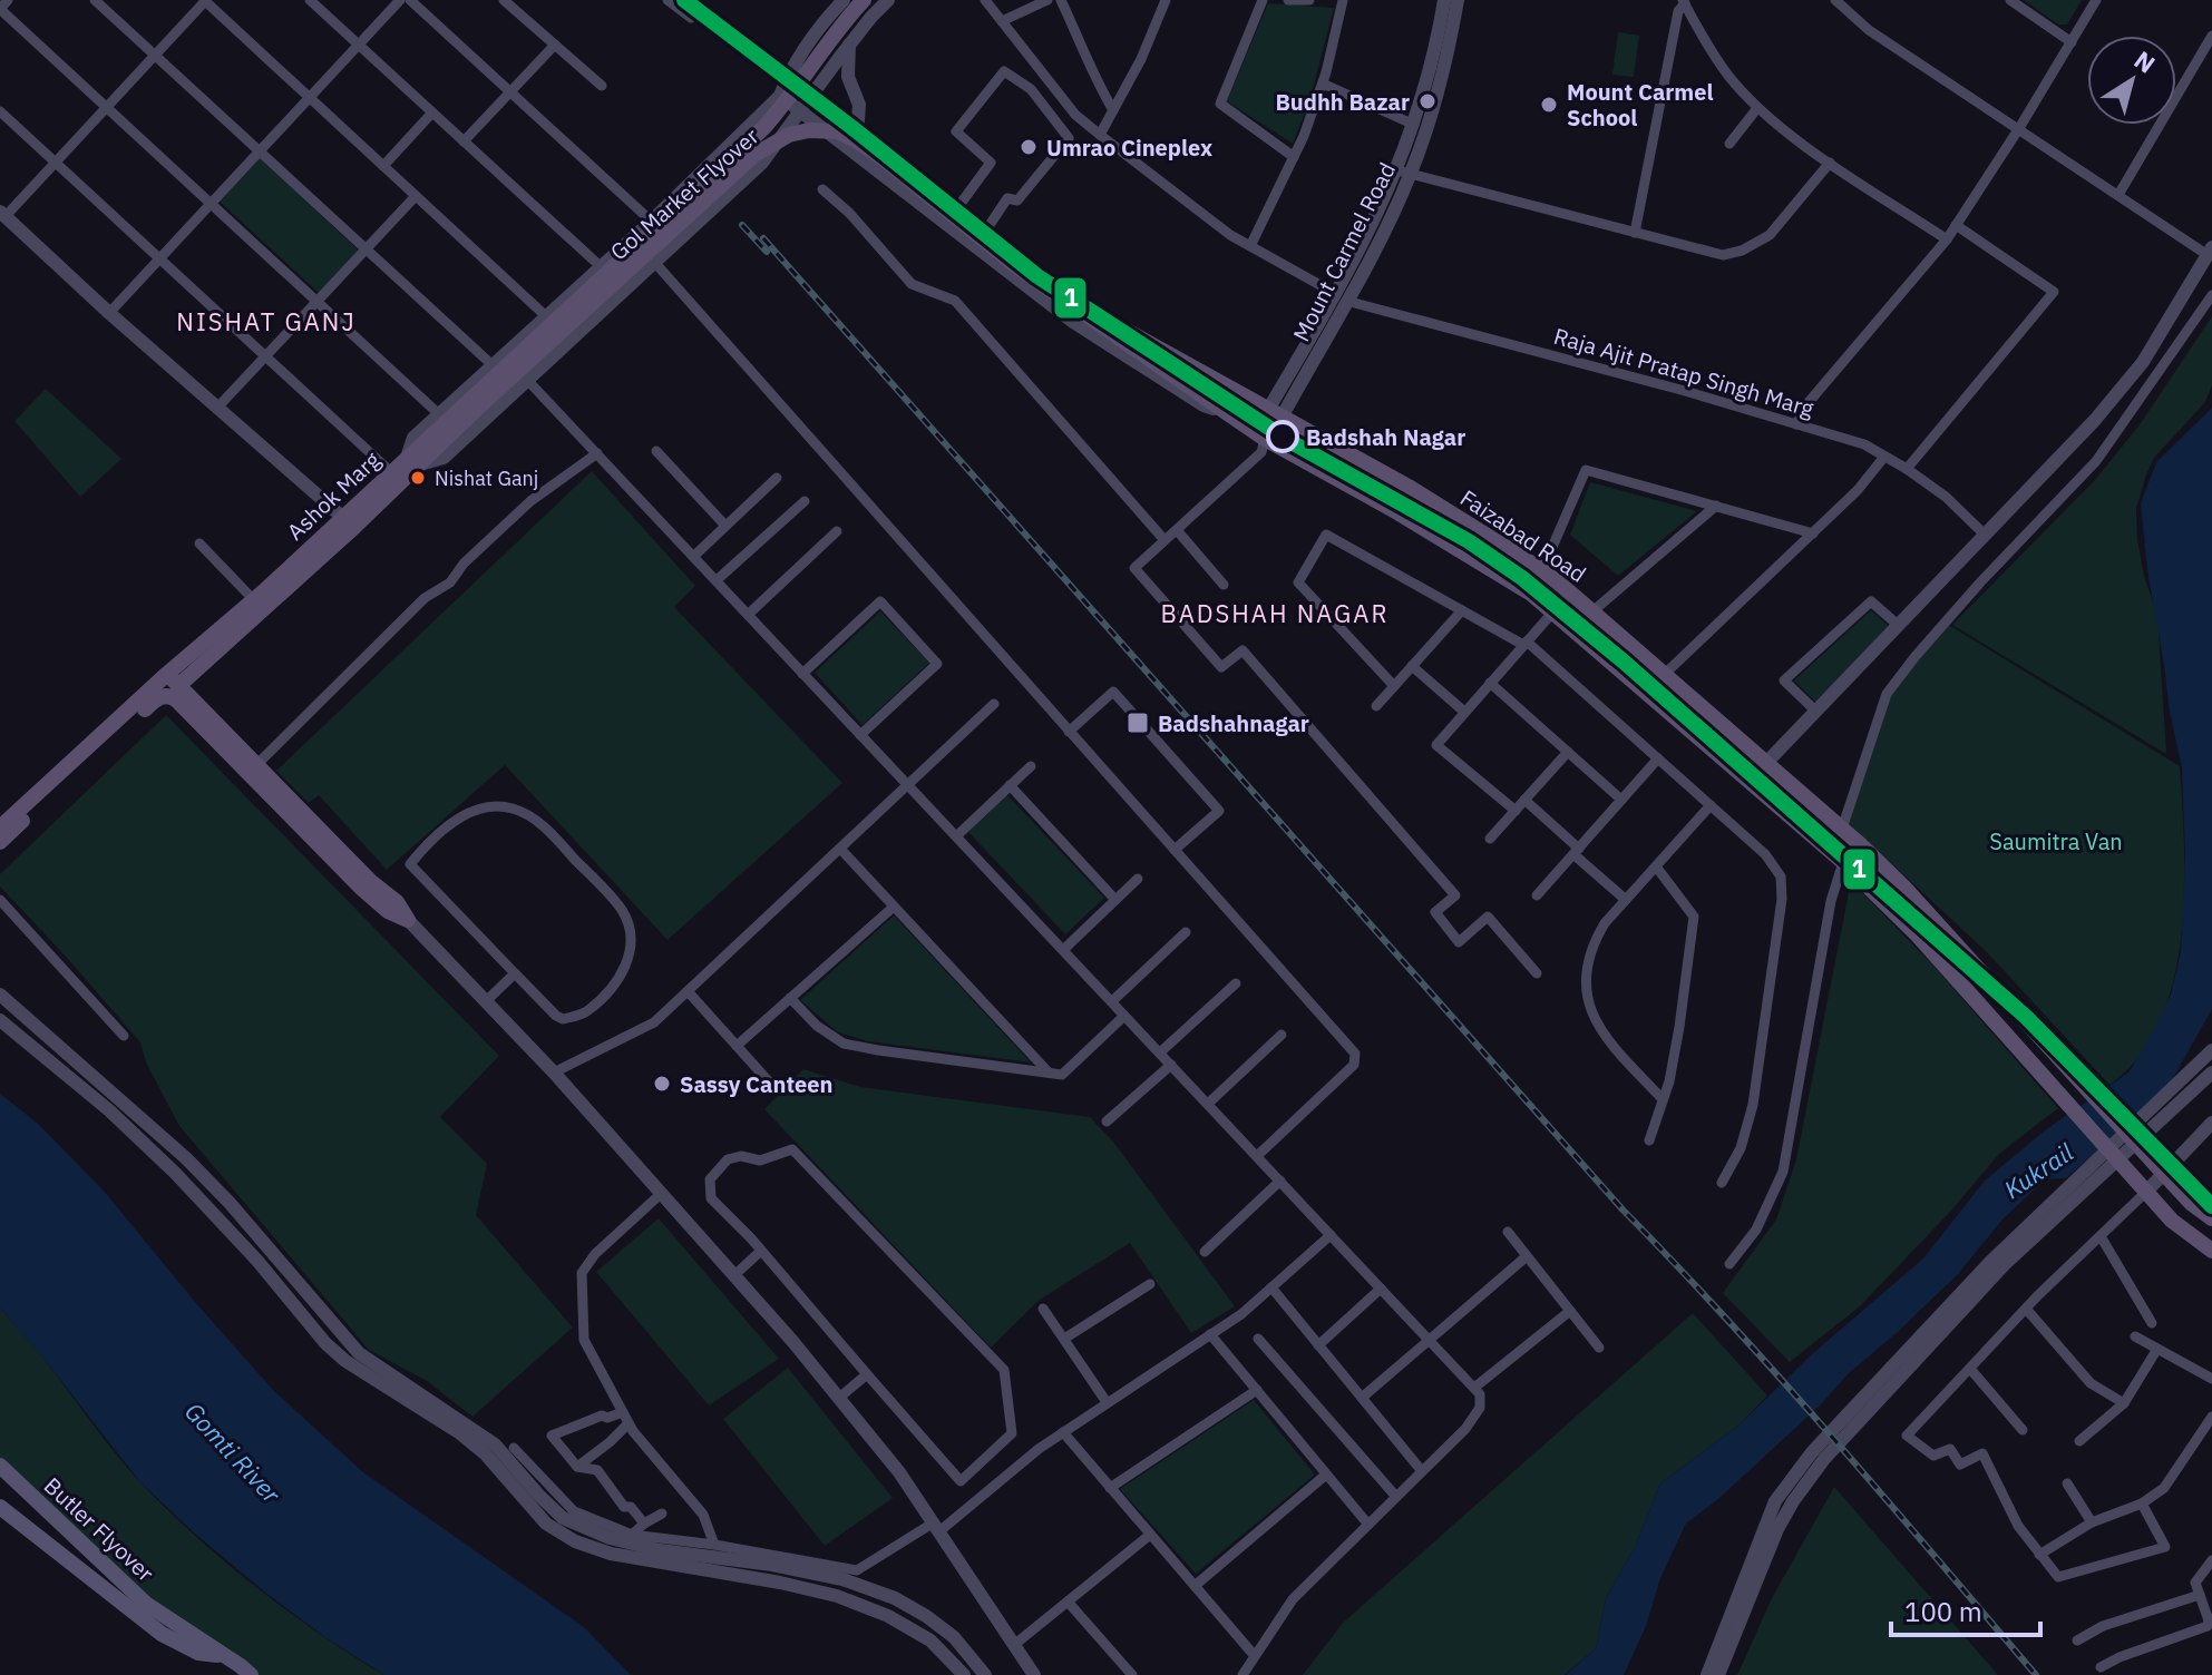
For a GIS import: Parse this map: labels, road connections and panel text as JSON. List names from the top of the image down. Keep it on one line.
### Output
{"streets":{"main road":["Gol Market Flyover","Ashok Marg","Faizabad Road","Butler Flyover"],"street":["Mount Carmel Road","Raja Ajit Pratap Singh Marg"]},"crossings":[["Gol Market Flyover","Ashok Marg"],["Gol Market Flyover","Faizabad Road"],["Mount Carmel Road","Raja Ajit Pratap Singh Marg"],["Mount Carmel Road","Faizabad Road"],["Ashok Marg","Faizabad Road"]],"districts":["NISHAT GANJ","BADSHAH NAGAR"],"water":["Kukrail","Gomti River"],"parks":["Saumitra Van"],"places":{"other":["Budhh Bazar","Mount Carmel School","Umrao Cineplex","Badshah Nagar","Nishat Ganj","Sassy Canteen"],"transit":["Badshahnagar"]},"lines":["transit line 1"],"scale_bar":"100 m","north":"top right"}
